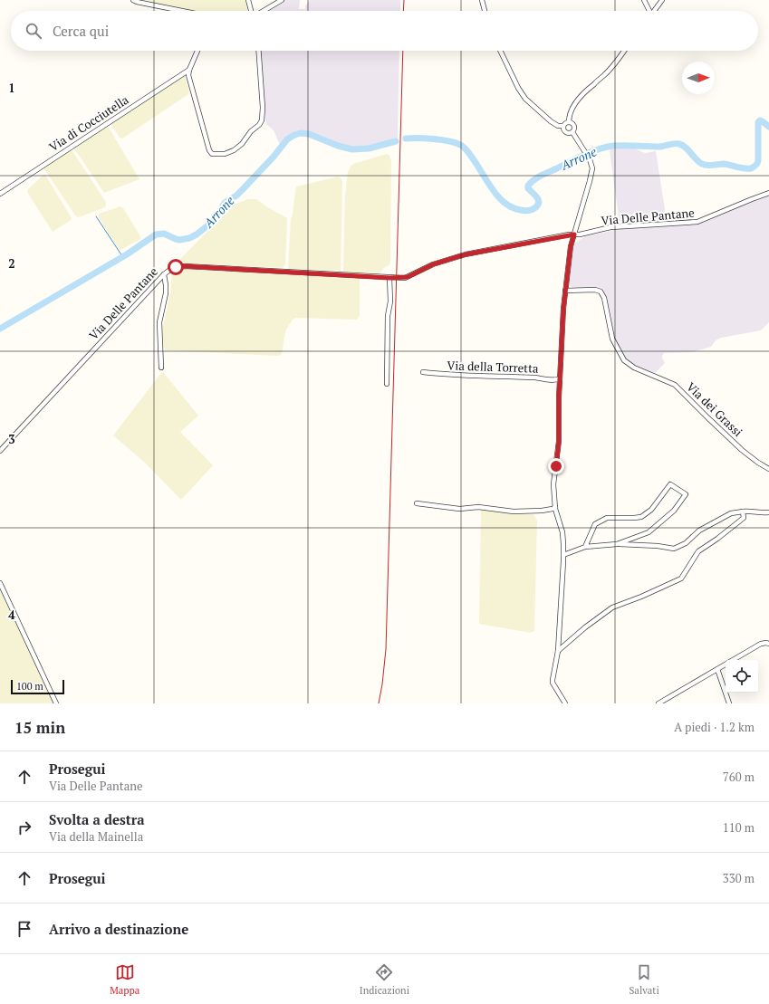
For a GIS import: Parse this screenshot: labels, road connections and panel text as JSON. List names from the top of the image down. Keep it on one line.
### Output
{"streets":{"street":["Via di Cocciutella","Via Delle Pantane","Via della Torretta","Via dei Grassi"]},"water":["Arrone"],"scale_bar":"100 m","north":"right","page":{"search":"Cerca qui","scale":"100 m","heading":["15 min","A piedi · 1.2 km"],"list":[["Prosegui","Via Delle Pantane","760 m"],["Svolta a destra","Via della Mainella","110 m"],["Prosegui","330 m"],"Arrivo a destinazione"],"nav":["Mappa","Indicazioni","Salvati"]},"grid":{"rows":["1","2","3","4"]}}
